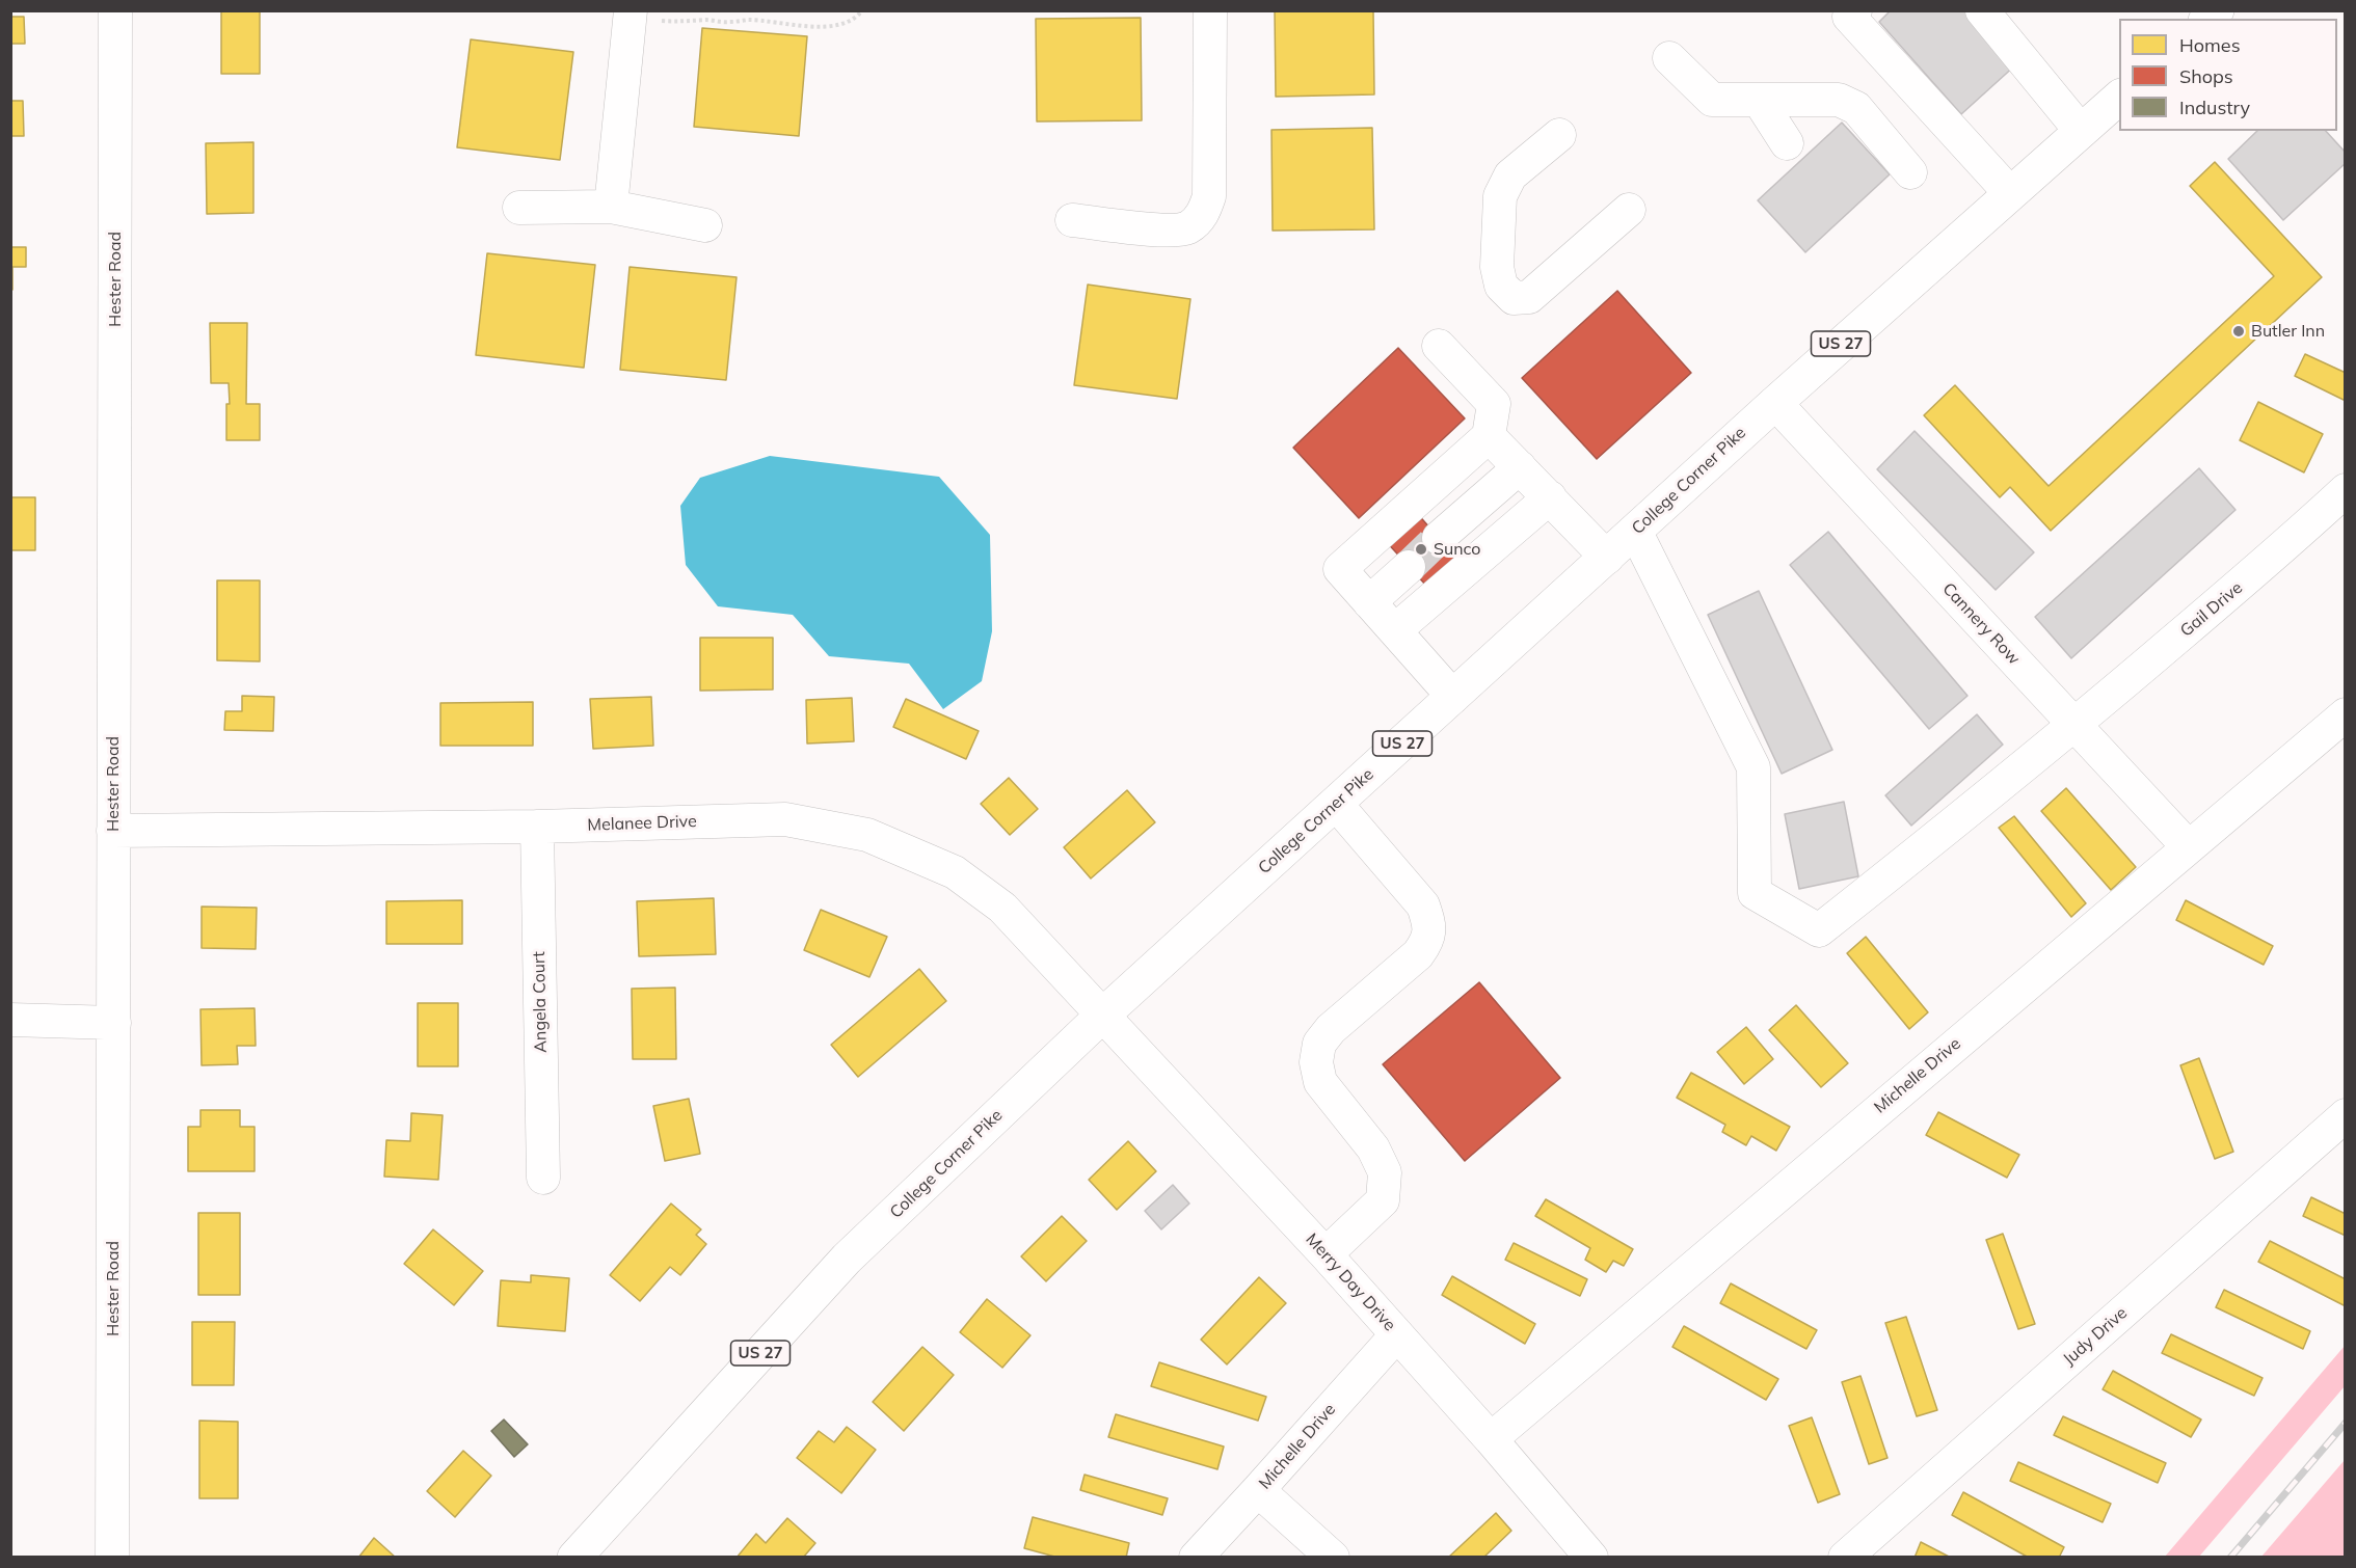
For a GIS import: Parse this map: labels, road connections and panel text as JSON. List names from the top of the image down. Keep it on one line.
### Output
{"streets":{"highway":["US 27","College Corner Pike"],"street":["Hester Road","Gail Drive","Cannery Row","Melanee Drive","Angela Court","Michelle Drive","Merry Day Drive","Judy Drive"]},"crossings":[["Hester Road","Melanee Drive"],["College Corner Pike","Gail Drive"],["College Corner Pike","Cannery Row"],["College Corner Pike","Melanee Drive"],["College Corner Pike","Merry Day Drive"],["Gail Drive","Cannery Row"],["Cannery Row","Michelle Drive"],["Melanee Drive","Angela Court"],["Melanee Drive","Merry Day Drive"],["Michelle Drive","Merry Day Drive"]],"places":["Butler Inn","Sunco"],"legend":["Homes","Shops","Industry"]}
